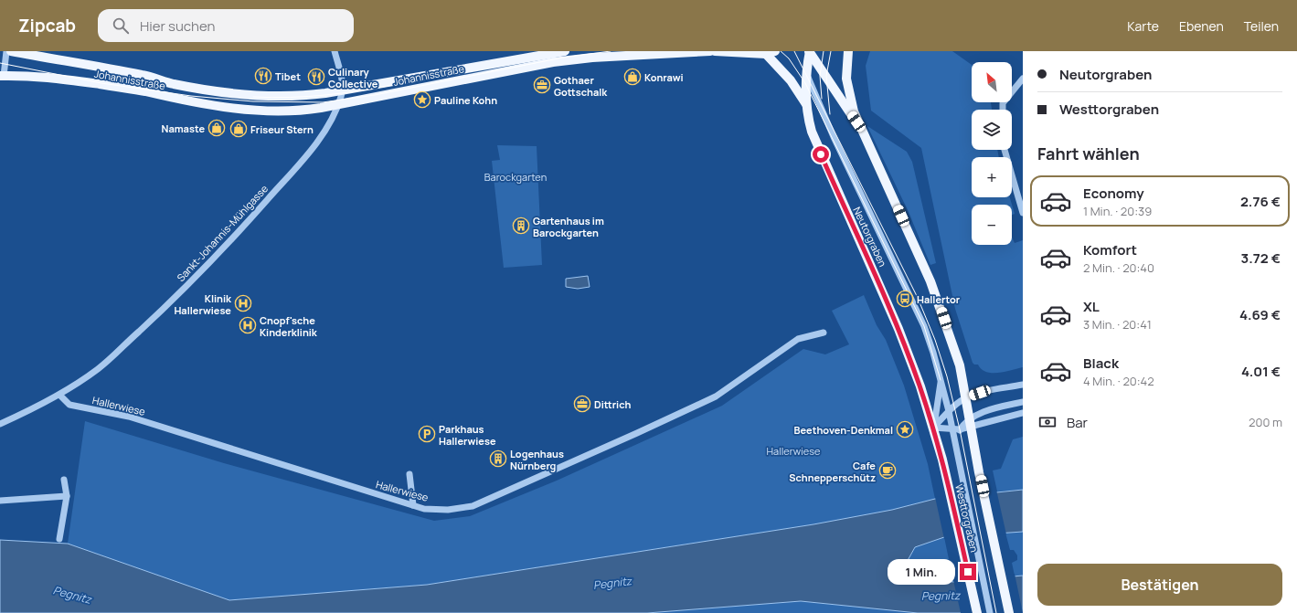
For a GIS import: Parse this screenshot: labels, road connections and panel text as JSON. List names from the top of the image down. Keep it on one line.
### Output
{"streets":{"main road":["Johannisstraße","Neutorgraben","Westtorgraben"],"street":["Sankt-Johannis-Mühlgasse","Hallerwiese"]},"crossings":[["Johannisstraße","Sankt-Johannis-Mühlgasse"],["Sankt-Johannis-Mühlgasse","Hallerwiese"],["Neutorgraben","Westtorgraben"]],"water":["Pegnitz"],"parks":["Barockgarten","Hallerwiese"],"places":{"restaurant":["Tibet","Culinary Collective"],"shop":["Konrawi","Namaste","Friseur Stern"],"office":["Gothaer Gottschalk","Dittrich"],"place":["Pauline Kohn","Beethoven-Denkmal"],"building":["Gartenhaus im Barockgarten","Logenhaus Nürnberg"],"bus stop":["Hallertor"],"hospital":["Klinik Hallerwiese","Cnopf'sche Kinderklinik"],"parking":["Parkhaus Hallerwiese"],"cafe":["Cafe Schnepperschütz"]},"north":"top left","page":{"header":"Zipcab","search":"Hier suchen","nav":["Karte","Ebenen","Teilen"],"banner":["Neutorgraben","Westtorgraben"],"map_buttons":["+","−"],"heading":"Fahrt wählen","list":[{"name":"Economy","note":"1 Min. · 20:39","value":"2.76 €"},{"name":"Komfort","note":"2 Min. · 20:40","value":"3.72 €"},{"name":"XL","note":"3 Min. · 20:41","value":"4.69 €"},{"name":"Black","note":"4 Min. · 20:42","value":"4.01 €"}],"pay":["Bar","200 m"],"buttons":"Bestätigen","bubble":"1 Min."}}
